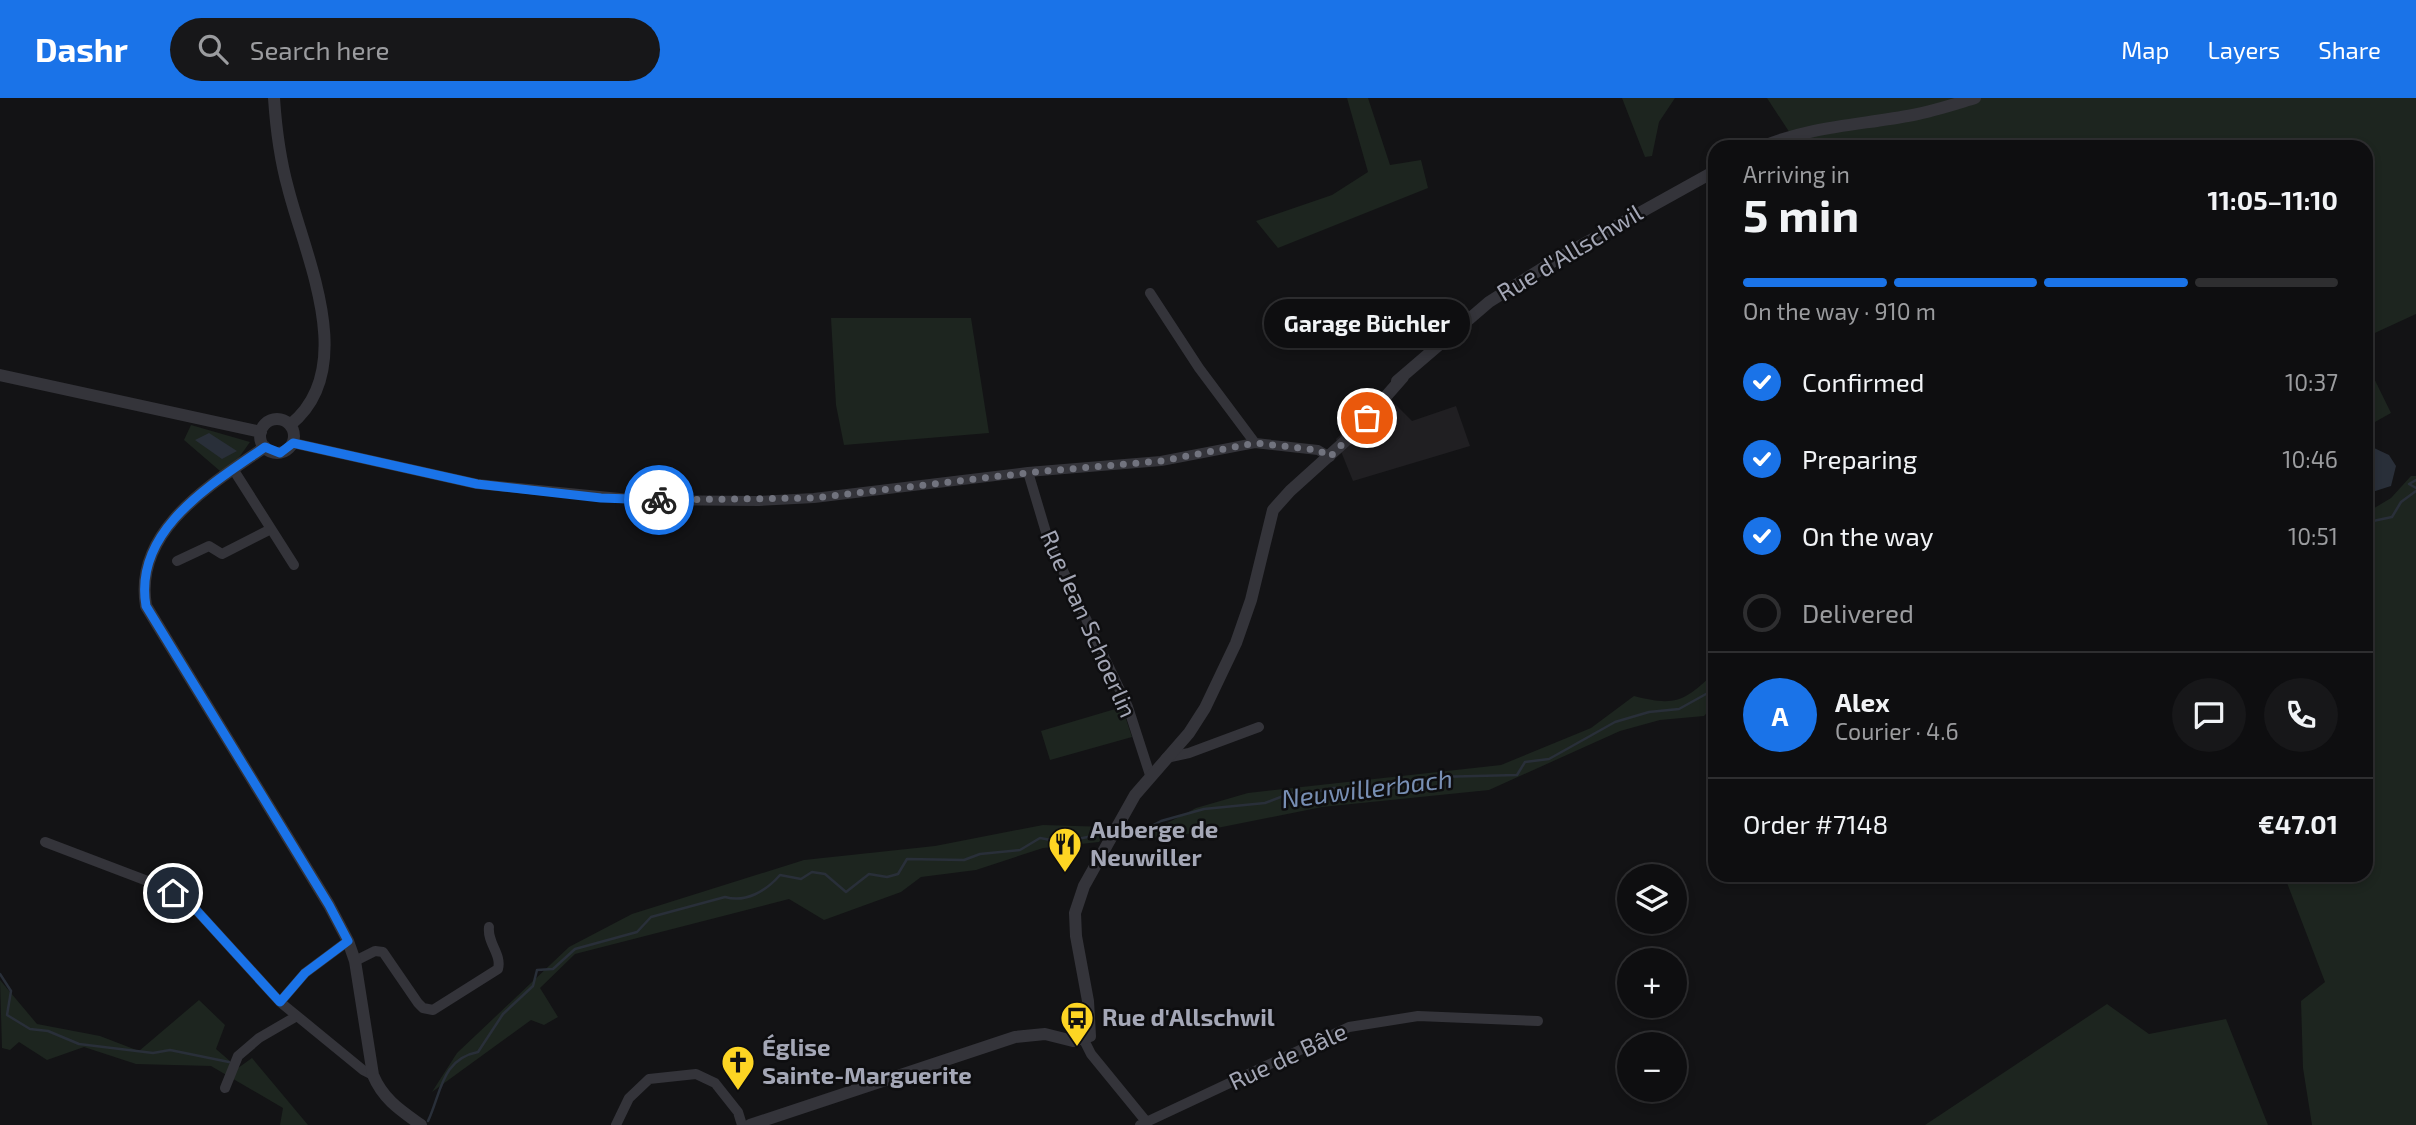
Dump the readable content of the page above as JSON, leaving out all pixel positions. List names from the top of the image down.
{
  "streets": {
    "street": ["Rue d'Allschwil", "Rue Jean Schoerlin", "Rue de Bâle"]
  },
  "crossings": [
    ["Rue d'Allschwil", "Rue Jean Schoerlin"],
    ["Rue d'Allschwil", "Rue de Bâle"]
  ],
  "water": ["Neuwillerbach"],
  "places": {
    "other": ["Garage Büchler"],
    "restaurant": ["Auberge de Neuwiller"],
    "bus stop": ["Rue d'Allschwil"],
    "church": ["Église Sainte-Marguerite"]
  },
  "page": {
    "header": "Dashr",
    "search": "Search here",
    "nav": ["Map", "Layers", "Share"],
    "heading": ["5 min", "Arriving in", "11:05–11:10"],
    "panel": [
      "Alex",
      "Courier · 4.6",
      "Order #7148",
      "€47.01"
    ],
    "bar": "On the way · 910 m",
    "bubble": "Garage Büchler",
    "list": [
      ["Confirmed", "10:37"],
      ["Preparing", "10:46"],
      ["On the way", "10:51"],
      "Delivered"
    ],
    "round": "A",
    "map_buttons": ["+", "−"]
  }
}
